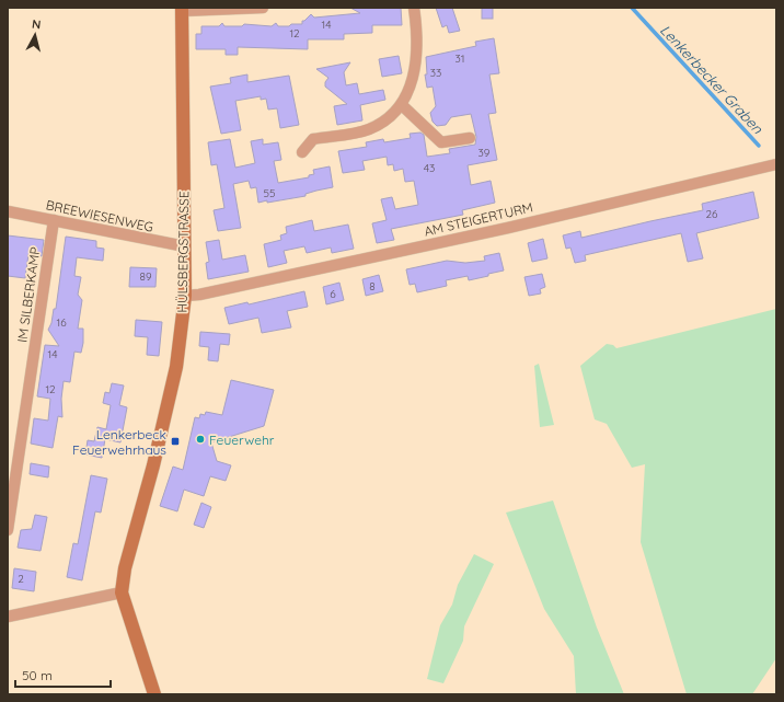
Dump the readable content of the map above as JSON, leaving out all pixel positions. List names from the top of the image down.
{
  "streets": {
    "street": [
      "BREEWIESENWEG",
      "AM STEIGERTURM",
      "HÜLSBERGSTRASSE",
      "IM SILBERKAMP"
    ]
  },
  "crossings": [
    ["BREEWIESENWEG", "HÜLSBERGSTRASSE"],
    ["BREEWIESENWEG", "IM SILBERKAMP"],
    ["AM STEIGERTURM", "HÜLSBERGSTRASSE"]
  ],
  "water": ["Lenkerbecker Graben"],
  "places": {
    "other": ["Feuerwehr"],
    "transit": ["Lenkerbeck Feuerwehrhaus"]
  },
  "house_numbers": [
    "14",
    "12",
    "31",
    "33",
    "39",
    "43",
    "55",
    "26",
    "89",
    "8",
    "6",
    "16",
    "14",
    "12",
    "2"
  ],
  "scale_bar": "50 m",
  "north": "top"
}
